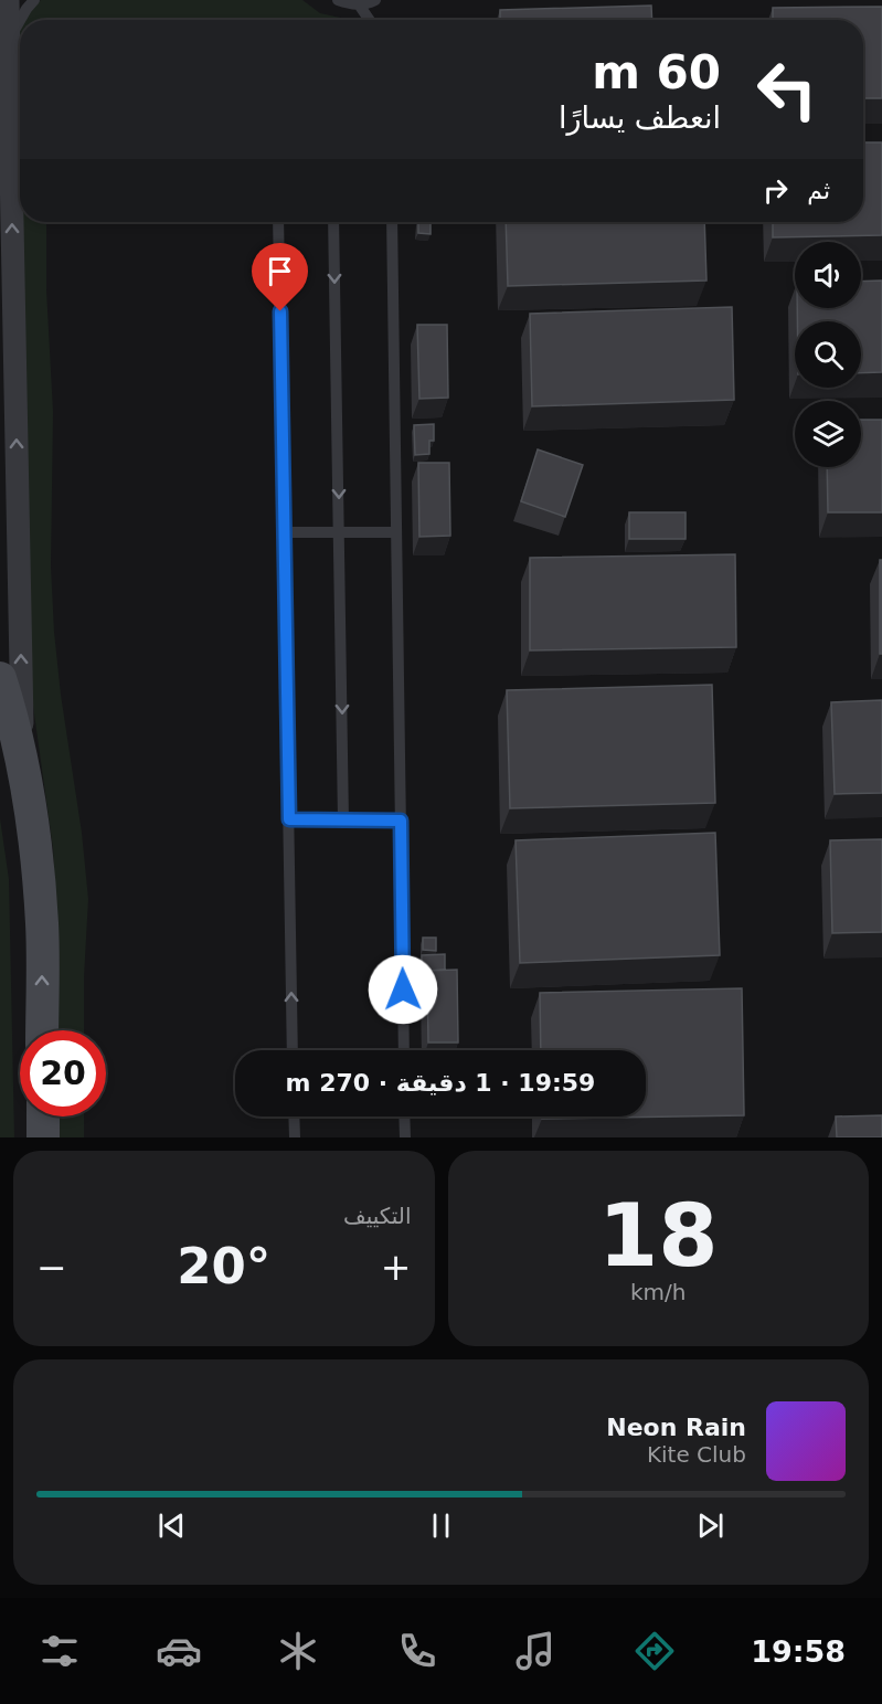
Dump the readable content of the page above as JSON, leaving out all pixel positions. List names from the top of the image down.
{
  "page": {
    "turn": ["60 m", "انعطف يسارًا"],
    "then": "ثم",
    "limit": "20",
    "trip": "19:59 · 1 دقيقة · 270 m",
    "tile": [
      ["18", "km/h"],
      "التكييف"
    ],
    "heat": ["−", "20°", "+"],
    "song": ["Neon Rain", "Kite Club"],
    "tabs": "19:58"
  }
}
